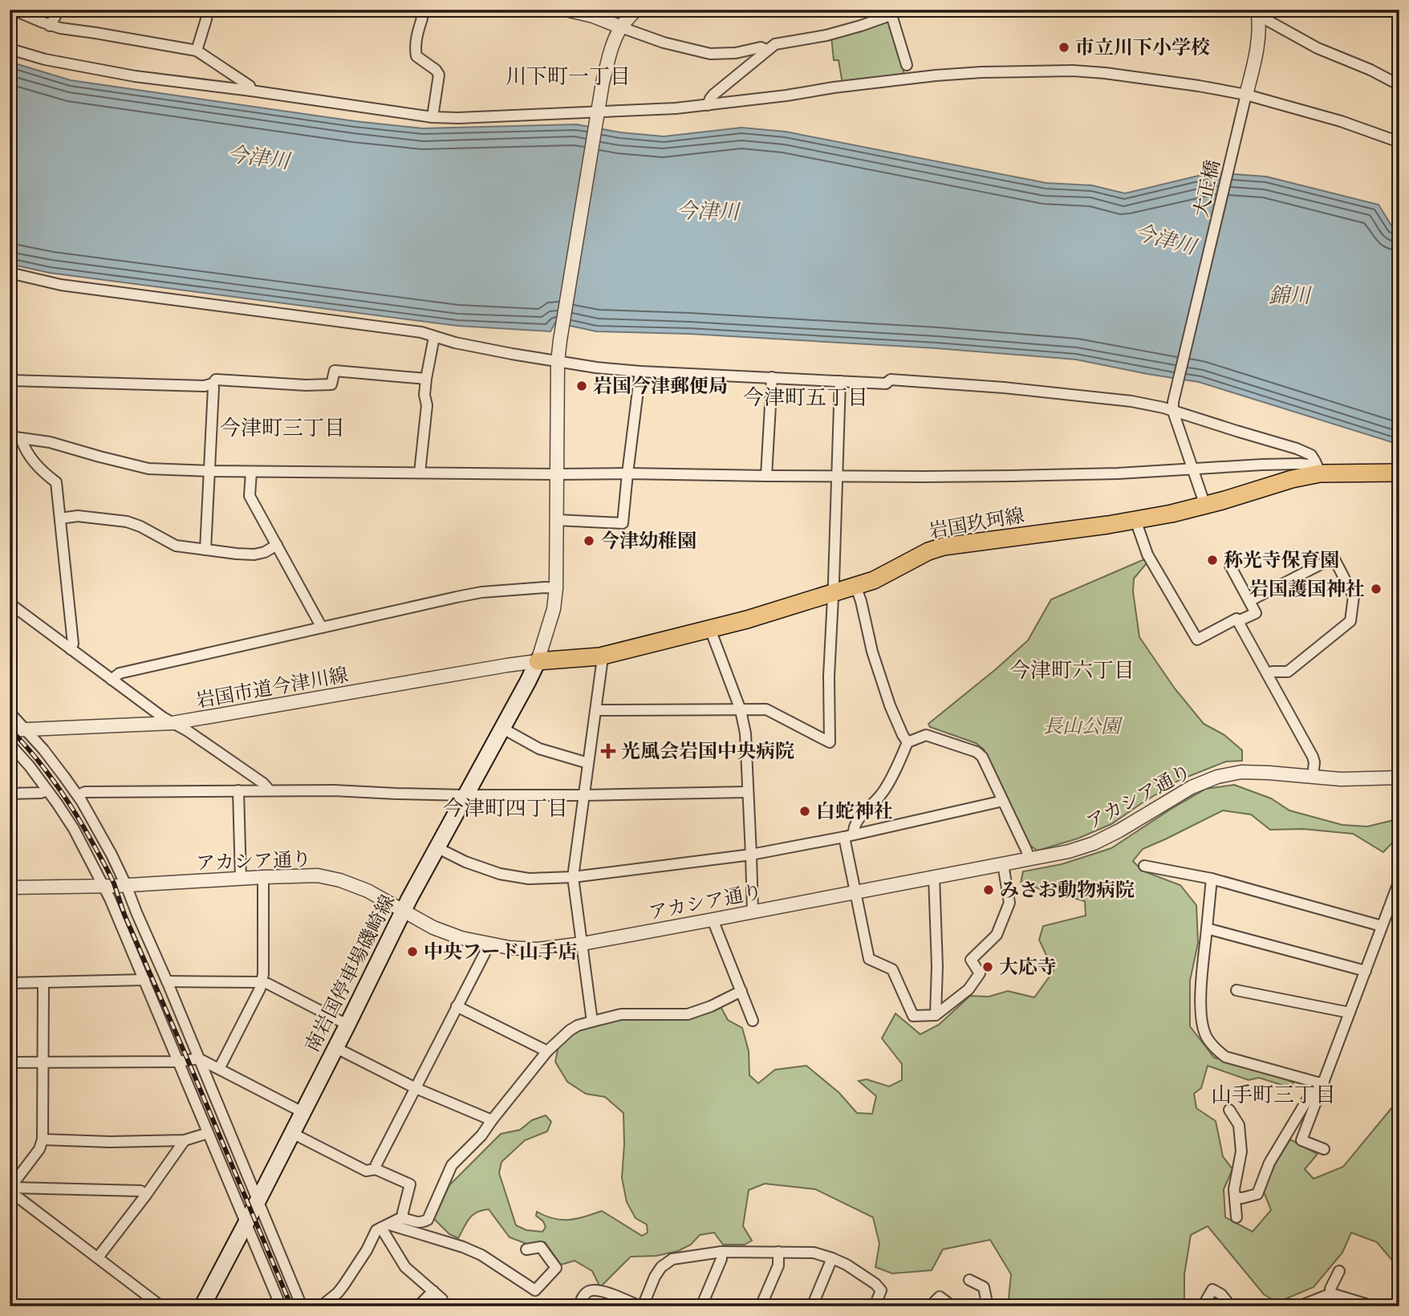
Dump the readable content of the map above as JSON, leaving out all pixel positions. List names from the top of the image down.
{
  "streets": {
    "main road": ["岩国玖珂線", "南岩国停車場磯崎線"],
    "street": ["大正橋", "岩国市道今津川線", "アカシア通り"]
  },
  "crossings": [
    ["岩国玖珂線", "岩国市道今津川線"],
    ["岩国玖珂線", "南岩国停車場磯崎線"],
    ["岩国市道今津川線", "南岩国停車場磯崎線"],
    ["アカシア通り", "南岩国停車場磯崎線"]
  ],
  "districts": [
    "川下町一丁目",
    "今津町五丁目",
    "今津町三丁目",
    "今津町六丁目",
    "今津町四丁目",
    "山手町三丁目"
  ],
  "water": ["今津川", "錦川"],
  "parks": ["長山公園"],
  "places": {
    "other": [
      "市立川下小学校",
      "岩国今津郵便局",
      "今津幼稚園",
      "称光寺保育園",
      "岩国護国神社",
      "白蛇神社",
      "みさお動物病院",
      "中央フード山手店",
      "大応寺"
    ],
    "health": ["光風会岩国中央病院"]
  }
}
